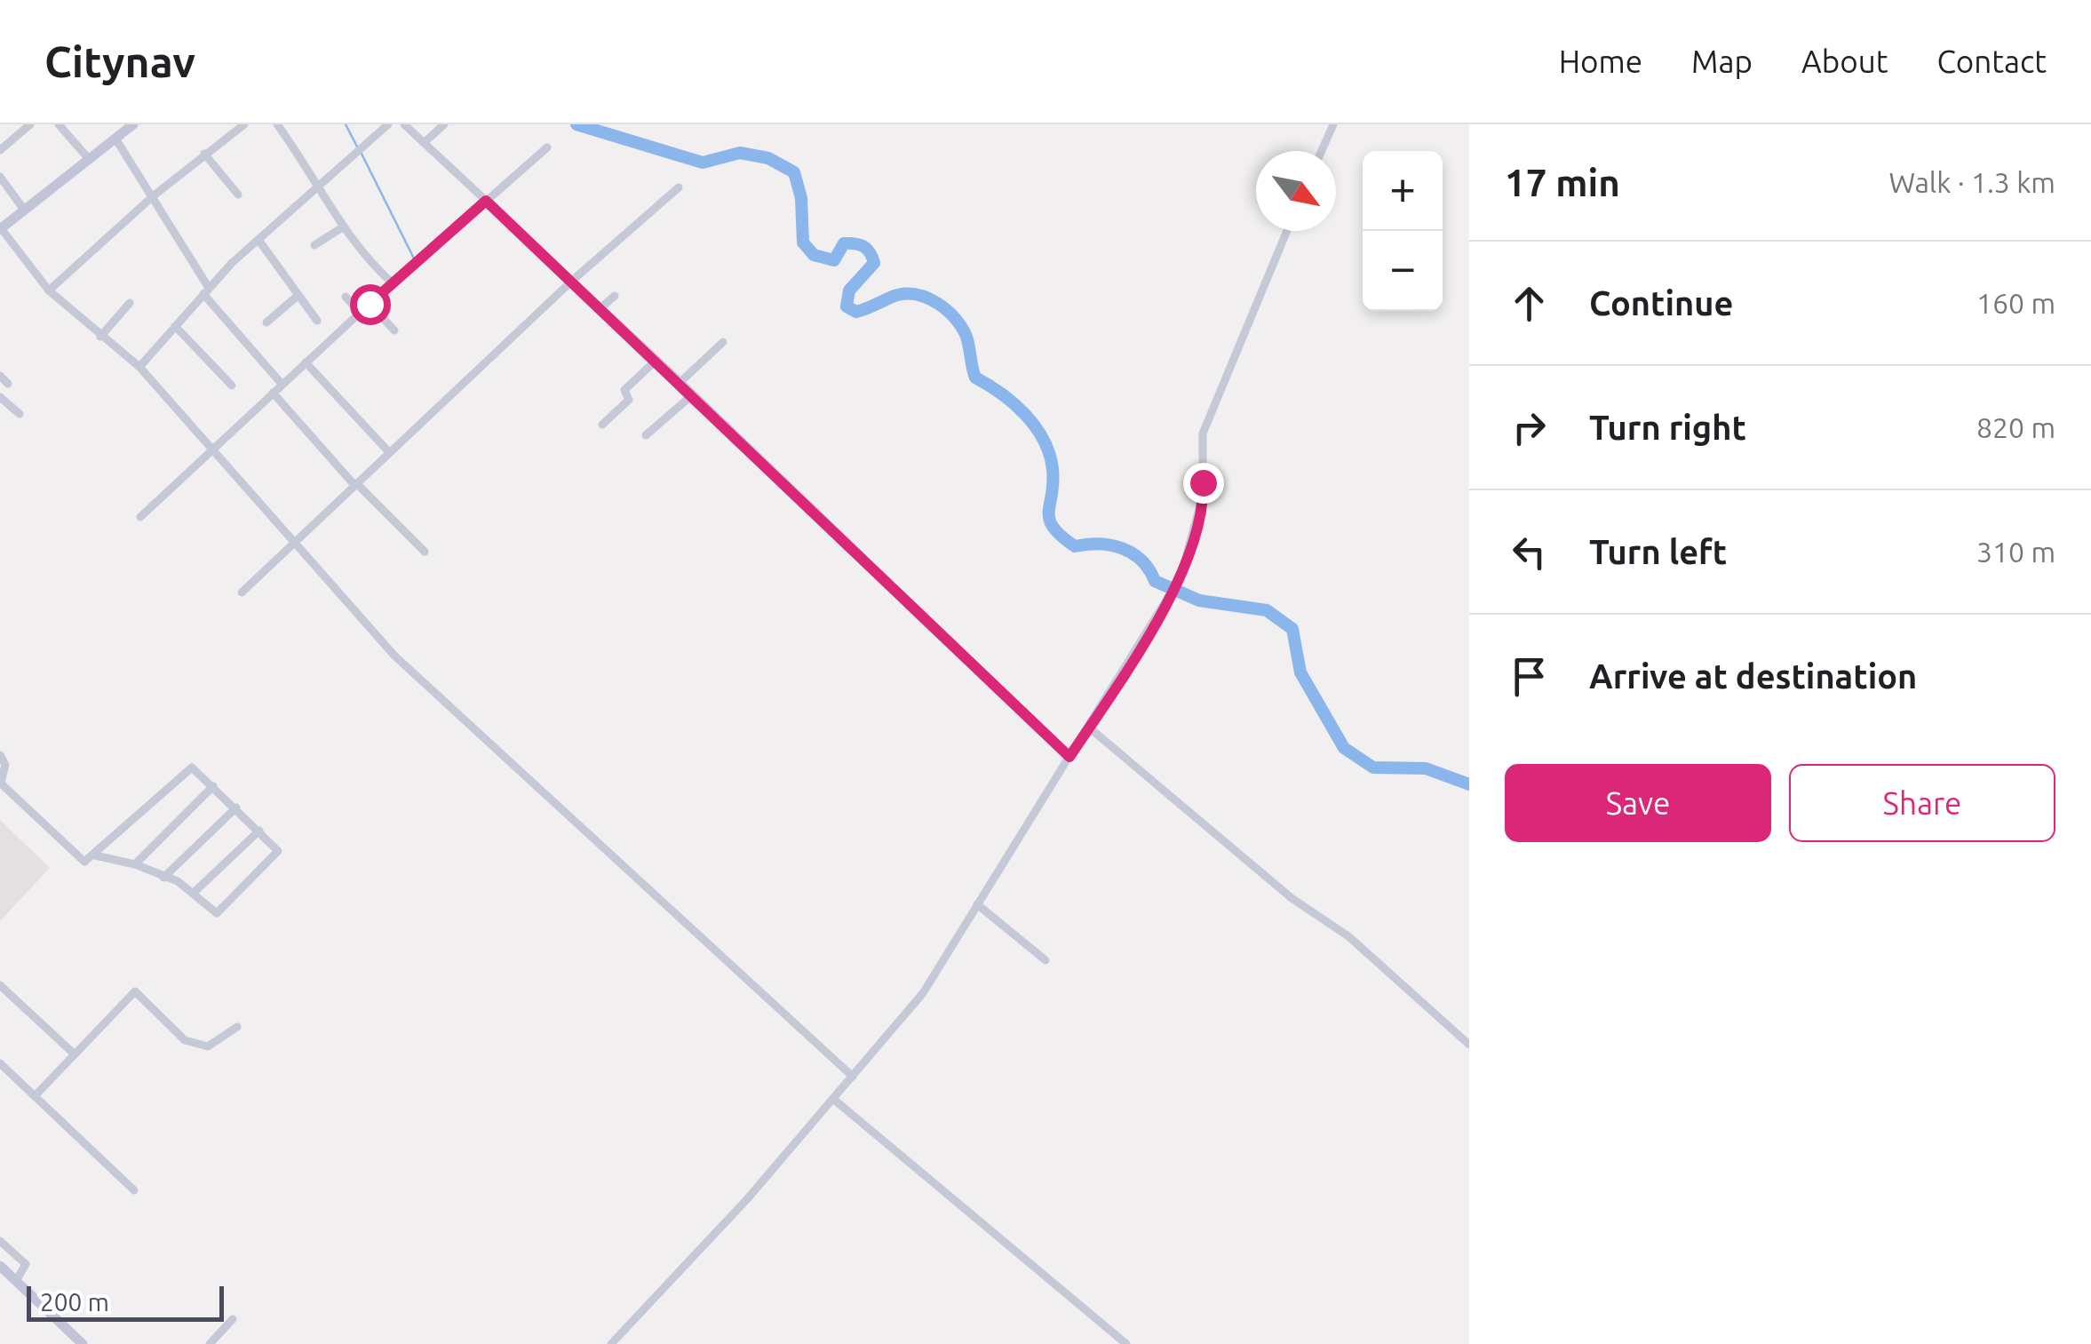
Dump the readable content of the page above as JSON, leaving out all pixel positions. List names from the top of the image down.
{
  "scale_bar": "200 m",
  "north": "bottom right",
  "page": {
    "header": "Citynav",
    "nav": [
      "Home",
      "Map",
      "About",
      "Contact"
    ],
    "heading": ["17 min", "Walk · 1.3 km"],
    "map_buttons": ["+", "−"],
    "list": [
      ["Continue", "160 m"],
      ["Turn right", "820 m"],
      ["Turn left", "310 m"],
      "Arrive at destination"
    ],
    "buttons": ["Save", "Share"],
    "scale": "200 m"
  }
}
